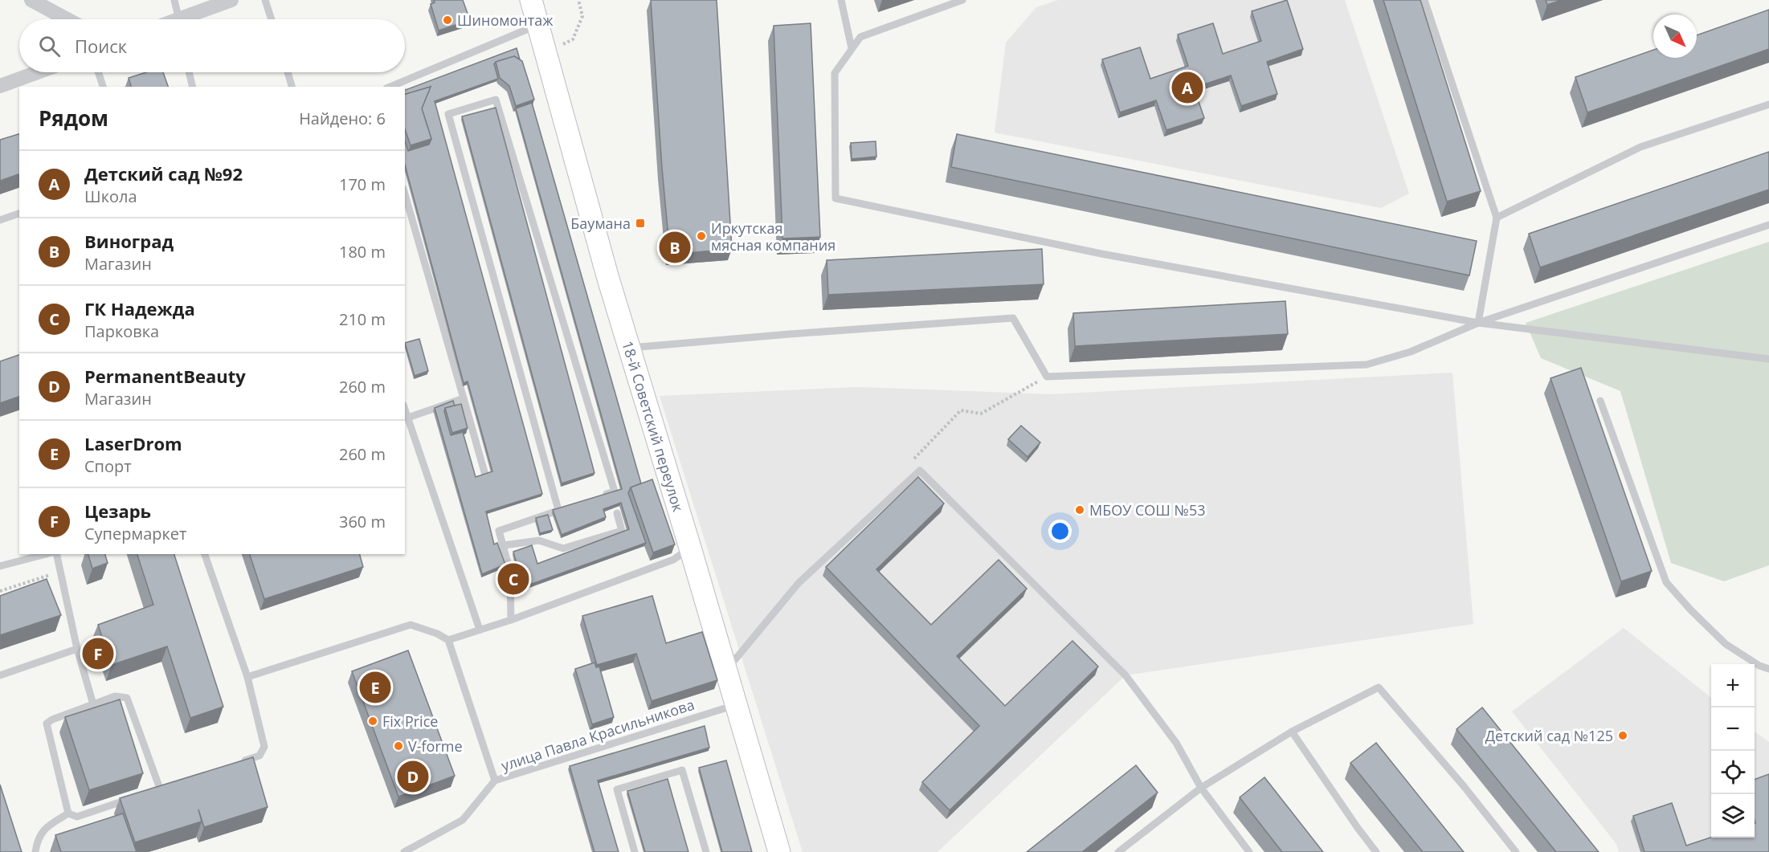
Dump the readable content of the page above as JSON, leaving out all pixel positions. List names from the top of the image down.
{
  "streets": {
    "street": ["18-й Советский переулок"],
    "lane": ["улица Павла Красильникова"]
  },
  "crossings": [
    ["18-й Советский переулок", "улица Павла Красильникова"]
  ],
  "places": {
    "other": [
      "Шиномонтаж",
      "Иркутская мясная компания",
      "МБОУ СОШ №53",
      "Fix Price",
      "Детский сад №125",
      "V-forme"
    ],
    "transit": ["Баумана"]
  },
  "north": "bottom right",
  "page": {
    "search": "Поиск",
    "pins": [
      "A",
      "B",
      "C",
      "F",
      "E",
      "D"
    ],
    "heading": ["Рядом", "Найдено: 6"],
    "list": [
      {
        "mark": "A",
        "name": "Детский сад №92",
        "note": "Школа",
        "value": "170 m"
      },
      {
        "mark": "B",
        "name": "Виноград",
        "note": "Магазин",
        "value": "180 m"
      },
      {
        "mark": "C",
        "name": "ГК Надежда",
        "note": "Парковка",
        "value": "210 m"
      },
      {
        "mark": "D",
        "name": "PermanentBeauty",
        "note": "Магазин",
        "value": "260 m"
      },
      {
        "mark": "E",
        "name": "LaseгDrom",
        "note": "Спорт",
        "value": "260 m"
      },
      {
        "mark": "F",
        "name": "Цезарь",
        "note": "Супермаркет",
        "value": "360 m"
      }
    ],
    "map_buttons": ["+", "−"]
  }
}
